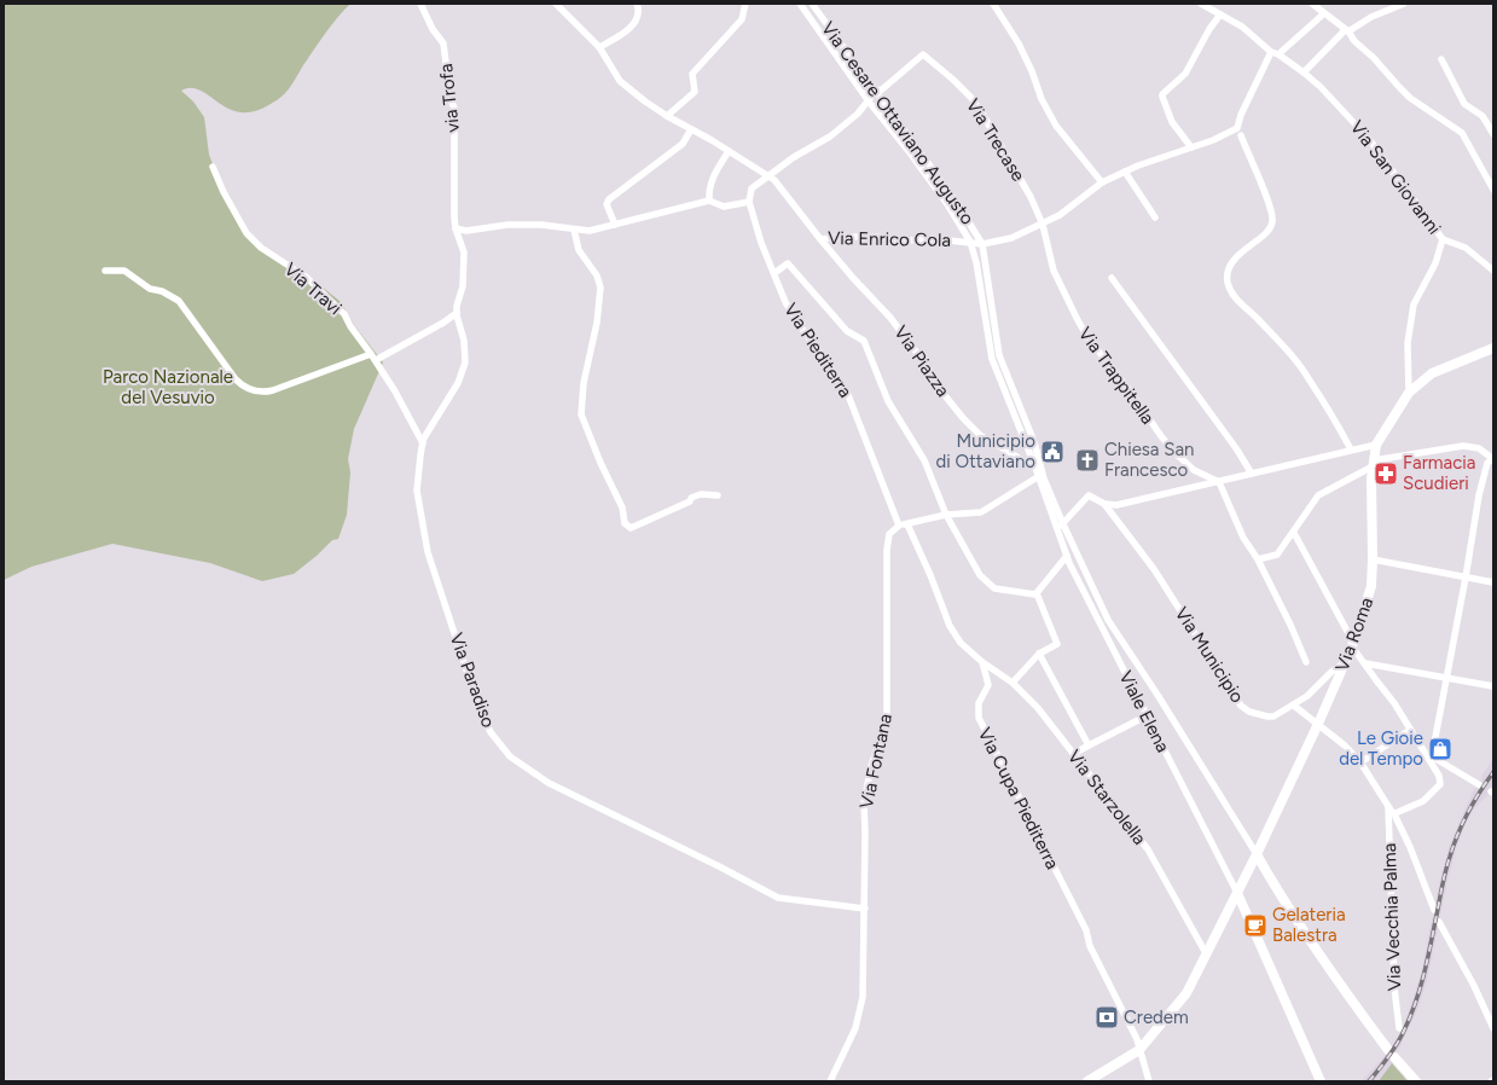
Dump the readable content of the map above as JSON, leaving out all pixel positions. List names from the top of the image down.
{
  "streets": {
    "main road": ["Via Roma"],
    "street": [
      "via Trofa",
      "Via Cesare Ottaviano Augusto",
      "Via Trecase",
      "Via San Giovanni",
      "Via Enrico Cola",
      "Via Travi",
      "Via Piediterra",
      "Via Piazza",
      "Via Trappitella",
      "Via Municipio",
      "Via Paradiso",
      "Viale Elena",
      "Via Fontana",
      "Via Starzolella",
      "Via Cupa Piediterra",
      "Via Vecchia Palma"
    ]
  },
  "crossings": [
    ["via Trofa", "Via Paradiso"],
    ["Via Cesare Ottaviano Augusto", "Via Trecase"],
    ["Via Cesare Ottaviano Augusto", "Via Enrico Cola"],
    ["Via Cesare Ottaviano Augusto", "Via Piazza"],
    ["Via Cesare Ottaviano Augusto", "Viale Elena"],
    ["Via Trecase", "Via Trappitella"],
    ["Via San Giovanni", "Via Roma"],
    ["Via Enrico Cola", "Via Piazza"],
    ["Via Travi", "Via Paradiso"],
    ["Via Piediterra", "Via Fontana"],
    ["Via Roma", "Via Municipio"],
    ["Via Roma", "Viale Elena"],
    ["Via Roma", "Via Starzolella"],
    ["Via Roma", "Via Cupa Piediterra"],
    ["Via Paradiso", "Via Fontana"],
    ["Via Starzolella", "Via Cupa Piediterra"]
  ],
  "parks": ["Parco Nazionale del Vesuvio"],
  "places": {
    "public building": ["Municipio di Ottaviano"],
    "church": ["Chiesa San Francesco"],
    "pharmacy": ["Farmacia Scudieri"],
    "shop": ["Le Gioie del Tempo"],
    "cafe": ["Gelateria Balestra"],
    "bank": ["Credem"]
  }
}
